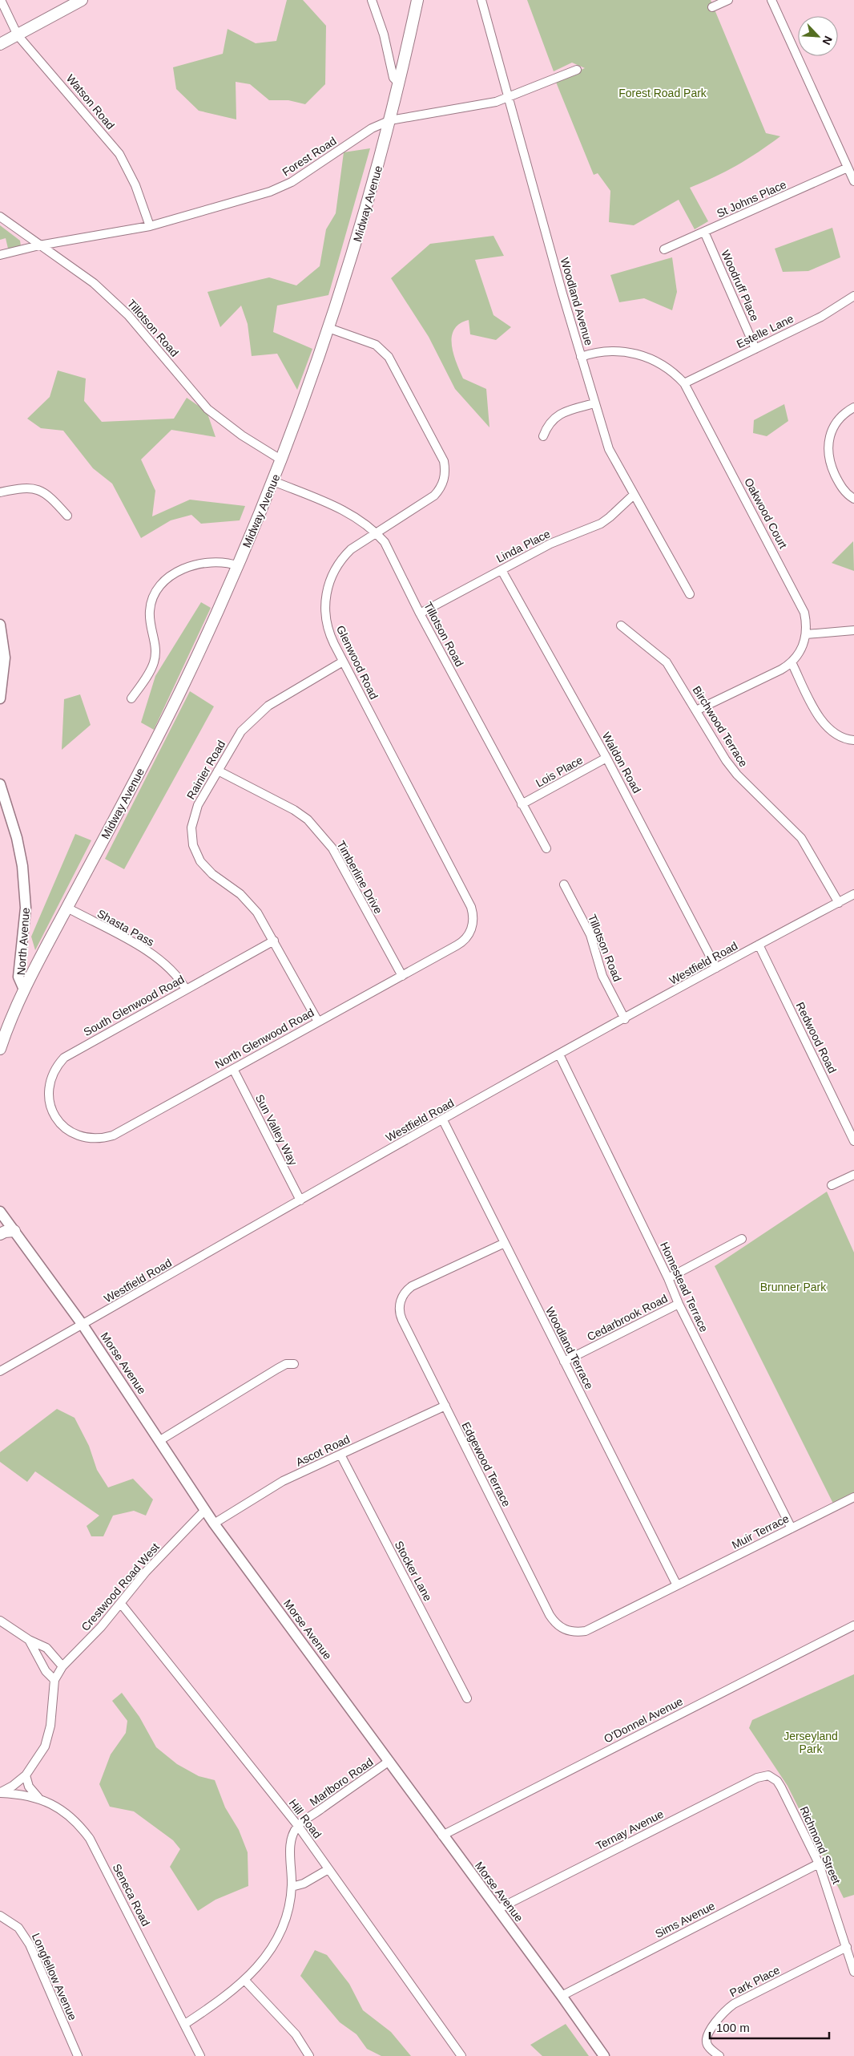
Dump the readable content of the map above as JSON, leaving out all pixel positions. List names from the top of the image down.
{
  "streets": {
    "main road": ["Midway Avenue", "North Avenue"],
    "street": [
      "Watson Road",
      "Forest Road",
      "St Johns Place",
      "Woodruff Place",
      "Woodland Avenue",
      "Tillotson Road",
      "Estelle Lane",
      "Oakwood Court",
      "Linda Place",
      "Glenwood Road",
      "Birchwood Terrace",
      "Waldon Road",
      "Rainier Road",
      "Lois Place",
      "Timberline Drive",
      "Shasta Pass",
      "Westfield Road",
      "South Glenwood Road",
      "Redwood Road",
      "North Glenwood Road",
      "Sun Valley Way",
      "Homestead Terrace",
      "Cedarbrook Road",
      "Woodland Terrace",
      "Morse Avenue",
      "Ascot Road",
      "Edgewood Terrace",
      "Muir Terrace",
      "Stocker Lane",
      "Crestwood Road West",
      "O'Donnel Avenue",
      "Marlboro Road",
      "Hill Road",
      "Ternay Avenue",
      "Richmond Street",
      "Seneca Road",
      "Sims Avenue",
      "Longfellow Avenue",
      "Park Place"
    ]
  },
  "crossings": [
    ["Watson Road", "Forest Road"],
    ["Forest Road", "Midway Avenue"],
    ["Forest Road", "Woodland Avenue"],
    ["Forest Road", "Tillotson Road"],
    ["St Johns Place", "Woodruff Place"],
    ["Midway Avenue", "Tillotson Road"],
    ["Midway Avenue", "Glenwood Road"],
    ["Midway Avenue", "Shasta Pass"],
    ["Midway Avenue", "North Avenue"],
    ["Woodruff Place", "Estelle Lane"],
    ["Woodland Avenue", "Oakwood Court"],
    ["Woodland Avenue", "Linda Place"],
    ["Tillotson Road", "Linda Place"],
    ["Tillotson Road", "Glenwood Road"],
    ["Tillotson Road", "Lois Place"],
    ["Tillotson Road", "Westfield Road"],
    ["Estelle Lane", "Oakwood Court"],
    ["Oakwood Court", "Birchwood Terrace"],
    ["Linda Place", "Waldon Road"],
    ["Glenwood Road", "Rainier Road"],
    ["Glenwood Road", "North Glenwood Road"],
    ["Birchwood Terrace", "Westfield Road"],
    ["Waldon Road", "Lois Place"],
    ["Waldon Road", "Westfield Road"],
    ["Rainier Road", "Timberline Drive"],
    ["Rainier Road", "South Glenwood Road"],
    ["Rainier Road", "North Glenwood Road"],
    ["Timberline Drive", "North Glenwood Road"],
    ["Shasta Pass", "South Glenwood Road"],
    ["Westfield Road", "Redwood Road"],
    ["Westfield Road", "Sun Valley Way"],
    ["Westfield Road", "Homestead Terrace"],
    ["Westfield Road", "Woodland Terrace"],
    ["Westfield Road", "Morse Avenue"],
    ["South Glenwood Road", "North Glenwood Road"],
    ["North Glenwood Road", "Sun Valley Way"],
    ["Homestead Terrace", "Cedarbrook Road"],
    ["Homestead Terrace", "Muir Terrace"],
    ["Cedarbrook Road", "Woodland Terrace"],
    ["Woodland Terrace", "Edgewood Terrace"],
    ["Woodland Terrace", "Muir Terrace"],
    ["Morse Avenue", "Ascot Road"],
    ["Morse Avenue", "Crestwood Road West"],
    ["Morse Avenue", "O'Donnel Avenue"],
    ["Morse Avenue", "Marlboro Road"],
    ["Morse Avenue", "Ternay Avenue"],
    ["Morse Avenue", "Sims Avenue"],
    ["Ascot Road", "Edgewood Terrace"],
    ["Ascot Road", "Stocker Lane"],
    ["Edgewood Terrace", "Muir Terrace"],
    ["Crestwood Road West", "Hill Road"],
    ["Marlboro Road", "Hill Road"],
    ["Ternay Avenue", "Richmond Street"],
    ["Richmond Street", "Sims Avenue"],
    ["Richmond Street", "Park Place"]
  ],
  "parks": ["Forest Road Park", "Brunner Park", "Jerseyland Park"],
  "scale_bar": "100 m",
  "north": "bottom right"
}
